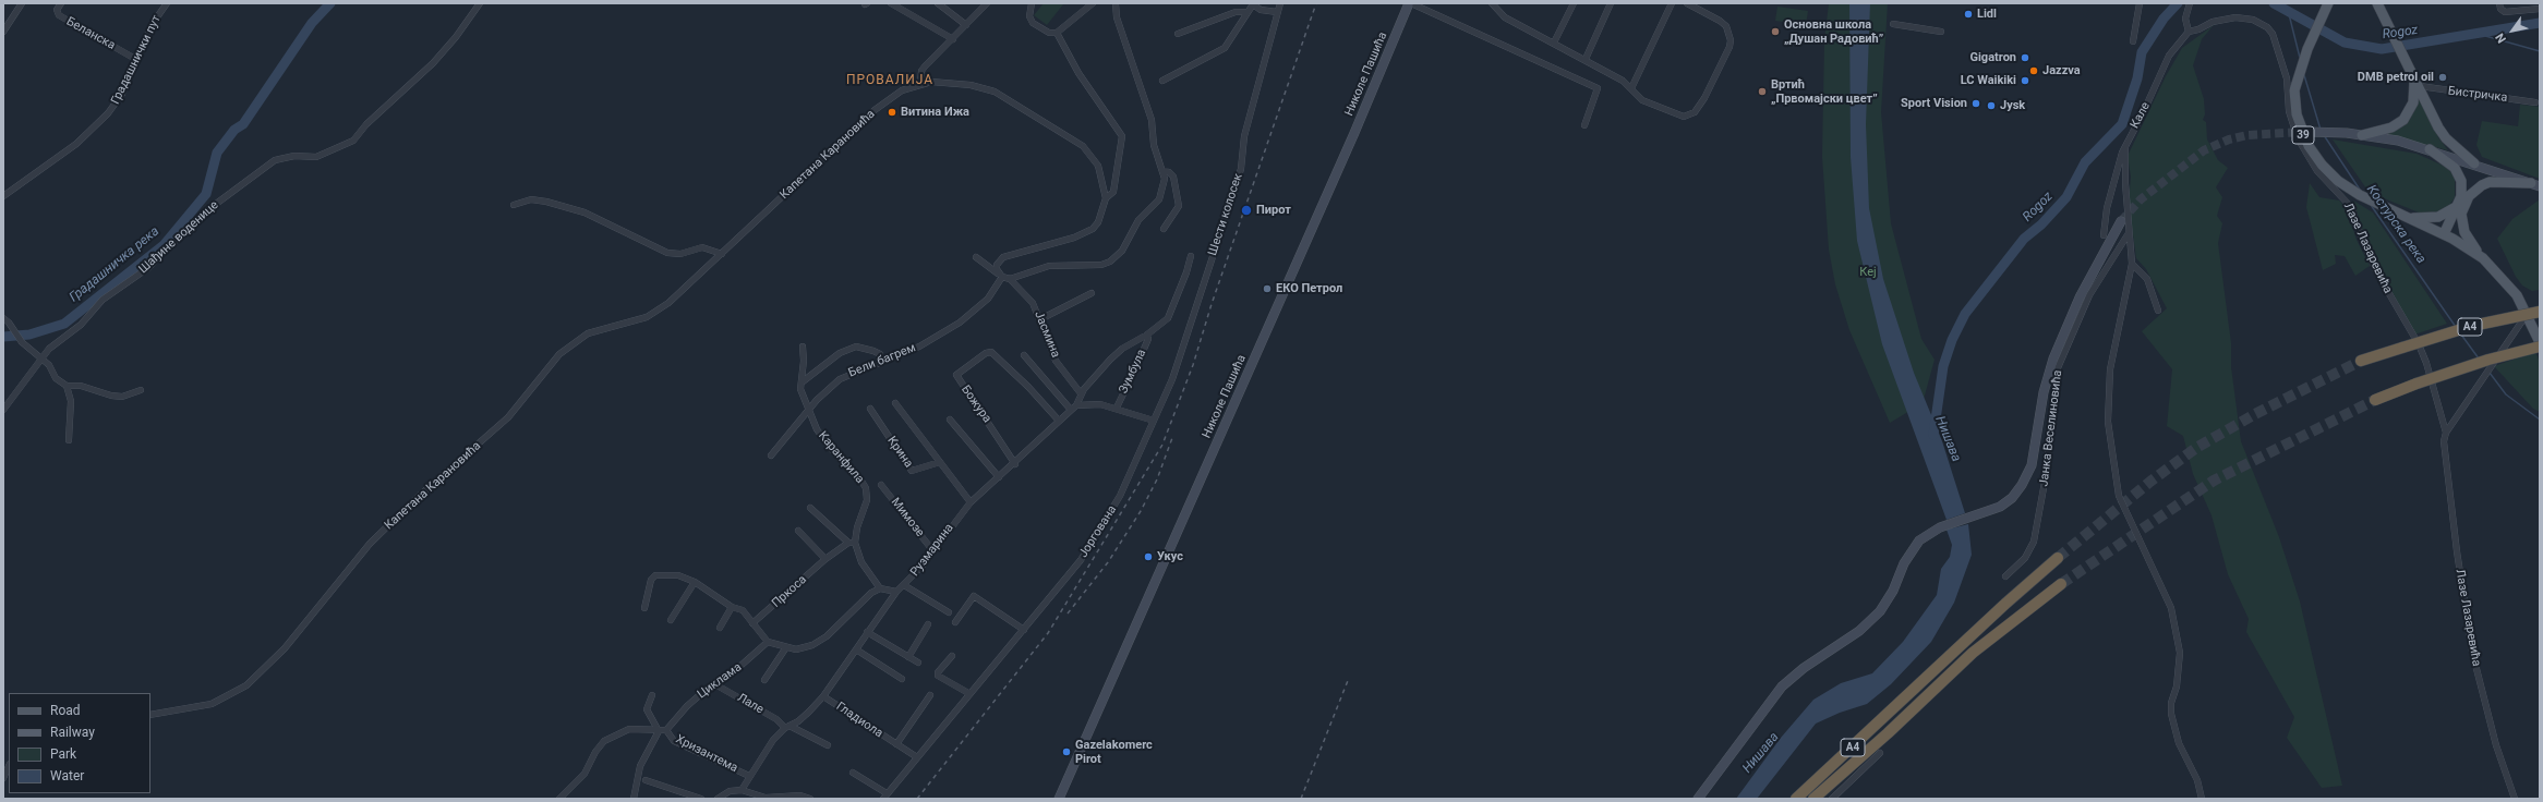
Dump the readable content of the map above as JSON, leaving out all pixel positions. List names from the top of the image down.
{
  "streets": {
    "highway": ["A4"],
    "main road": ["Николе Пашића", "39"],
    "street": [
      "Беланска",
      "Градашнички пут",
      "Бистричка",
      "Кале",
      "Капетана Карановића",
      "Шести колосек",
      "Шађине воденице",
      "Лазе Лазаревића",
      "Јасмина",
      "Бели багрем",
      "Зумбула",
      "Божура",
      "Јанка Веселиновића",
      "Крина",
      "Каранфила",
      "Мимозе",
      "Јоргована",
      "Рузмарина",
      "Пркоса",
      "Циклама",
      "Лале",
      "Гладиола",
      "Хризантема"
    ]
  },
  "crossings": [
    ["Беланска", "Градашнички пут"],
    ["Кале", "Лазе Лазаревића"],
    ["Капетана Карановића", "Бели багрем"],
    ["Шести колосек", "Јоргована"],
    ["Јасмина", "Рузмарина"],
    ["Бели багрем", "Каранфила"],
    ["Зумбула", "Рузмарина"],
    ["Божура", "Рузмарина"],
    ["Каранфила", "Пркоса"],
    ["Мимозе", "Рузмарина"],
    ["Јоргована", "Гладиола"],
    ["Циклама", "Лале"],
    ["Циклама", "Хризантема"]
  ],
  "districts": ["ПРОВАЛИЈА"],
  "water": [
    "Rogoz",
    "Костурска река",
    "Градашничка река",
    "Нишава"
  ],
  "parks": ["Кеј"],
  "places": [
    "Lidl",
    "Основна школа „Душан Радовић”",
    "Gigatron",
    "Jazzva",
    "DMB petrol oil",
    "LC Waikiki",
    "Вртић „Првомајски цвет”",
    "Sport Vision",
    "Jysk",
    "Витина Ижа",
    "Пирот",
    "ЕКО Петрол",
    "Укус",
    "Gazelakomerc Pirot"
  ],
  "legend": [
    "Road",
    "Railway",
    "Park",
    "Water"
  ],
  "north": "bottom left"
}
